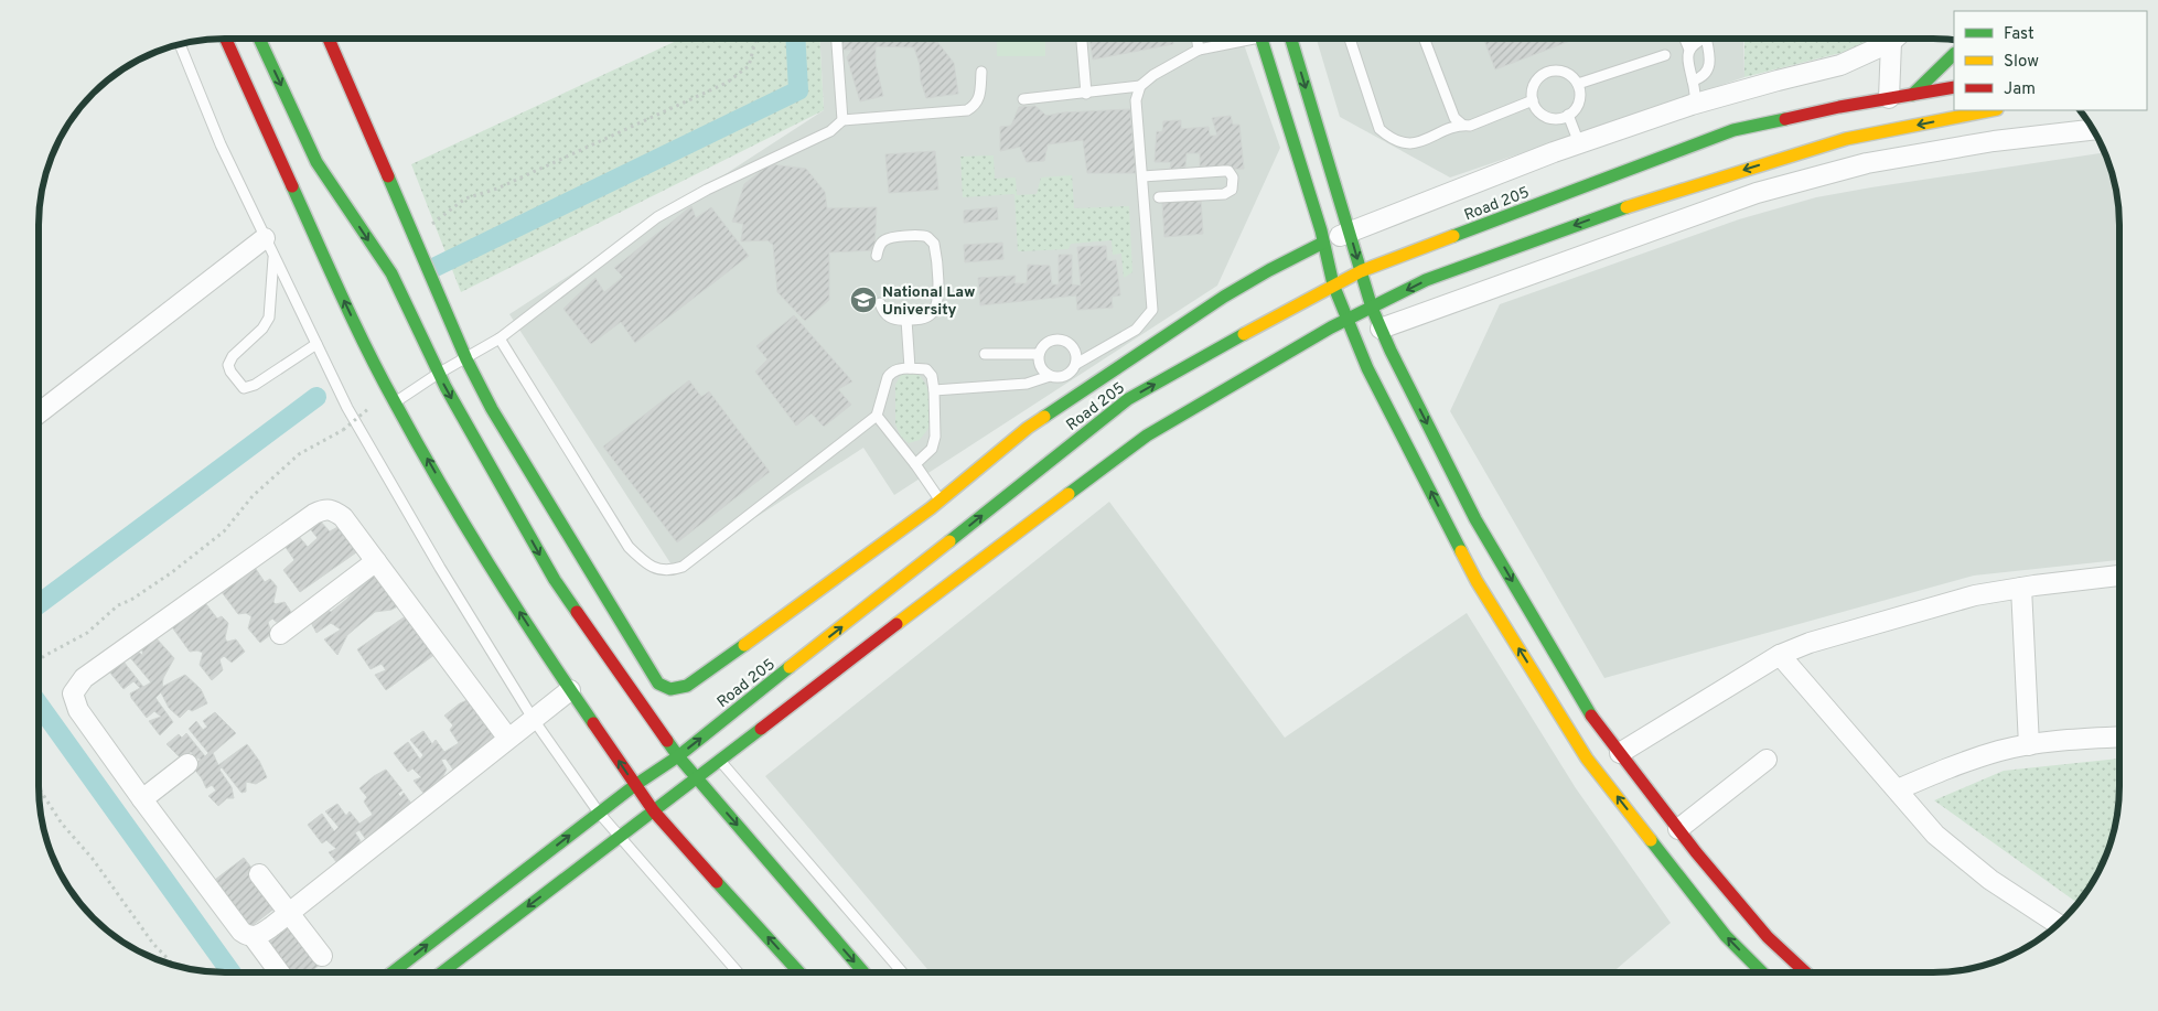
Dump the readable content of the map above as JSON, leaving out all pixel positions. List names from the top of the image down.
{
  "streets": {
    "main road": ["Road 205"]
  },
  "places": {
    "school or university": ["National Law University"]
  },
  "legend": ["Fast", "Slow", "Jam"]
}
